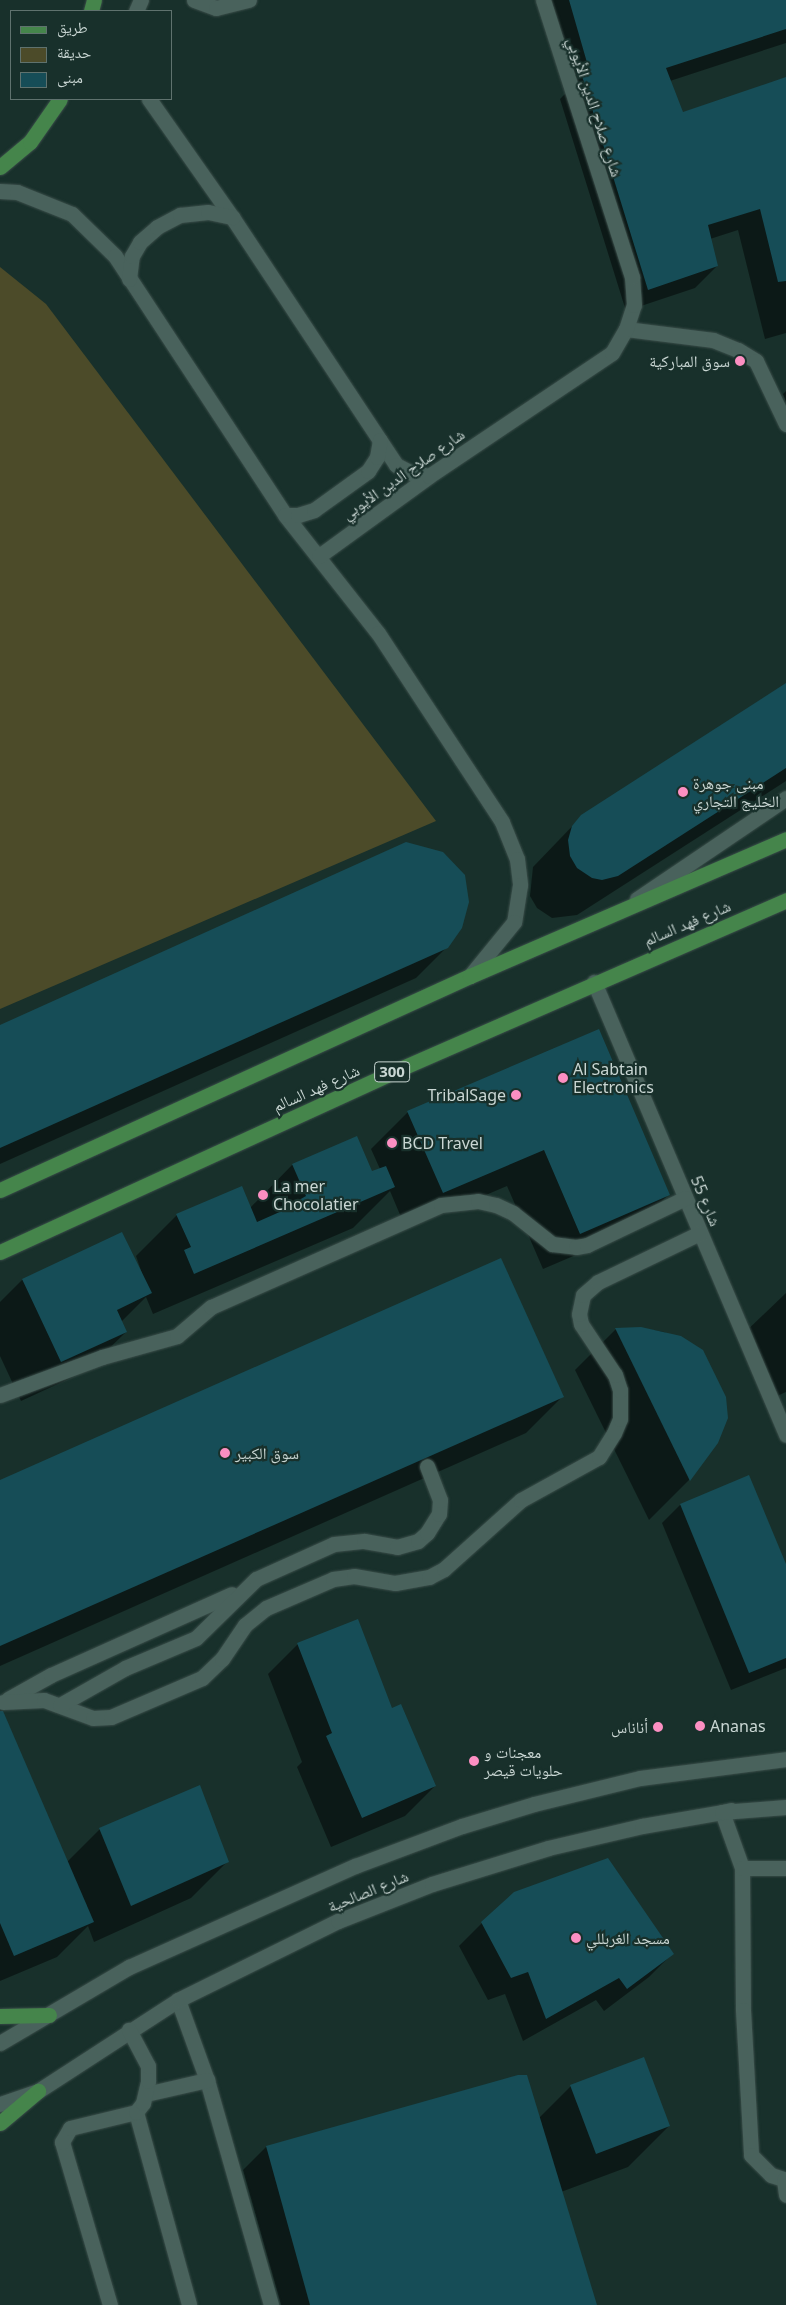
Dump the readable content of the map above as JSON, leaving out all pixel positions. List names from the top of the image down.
{
  "streets": {
    "main road": ["شارع فهد السالم", "300"],
    "street": ["شارع صلاح الدين الأيوبي", "شارع 55", "شارع الصالحية"]
  },
  "crossings": [
    ["شارع فهد السالم", "شارع 55"]
  ],
  "places": [
    "سوق المباركية",
    "مبنى جوهرة الخليج التجاري",
    "Al Sabtain Electronics",
    "TribalSage",
    "BCD Travel",
    "La mer Chocolatier",
    "سوق الكبير",
    "Ananas",
    "أناناس",
    "معجنات و حلويات قيصر",
    "مسجد الغربللي"
  ],
  "legend": ["طريق", "حديقة", "مبنى"]
}
